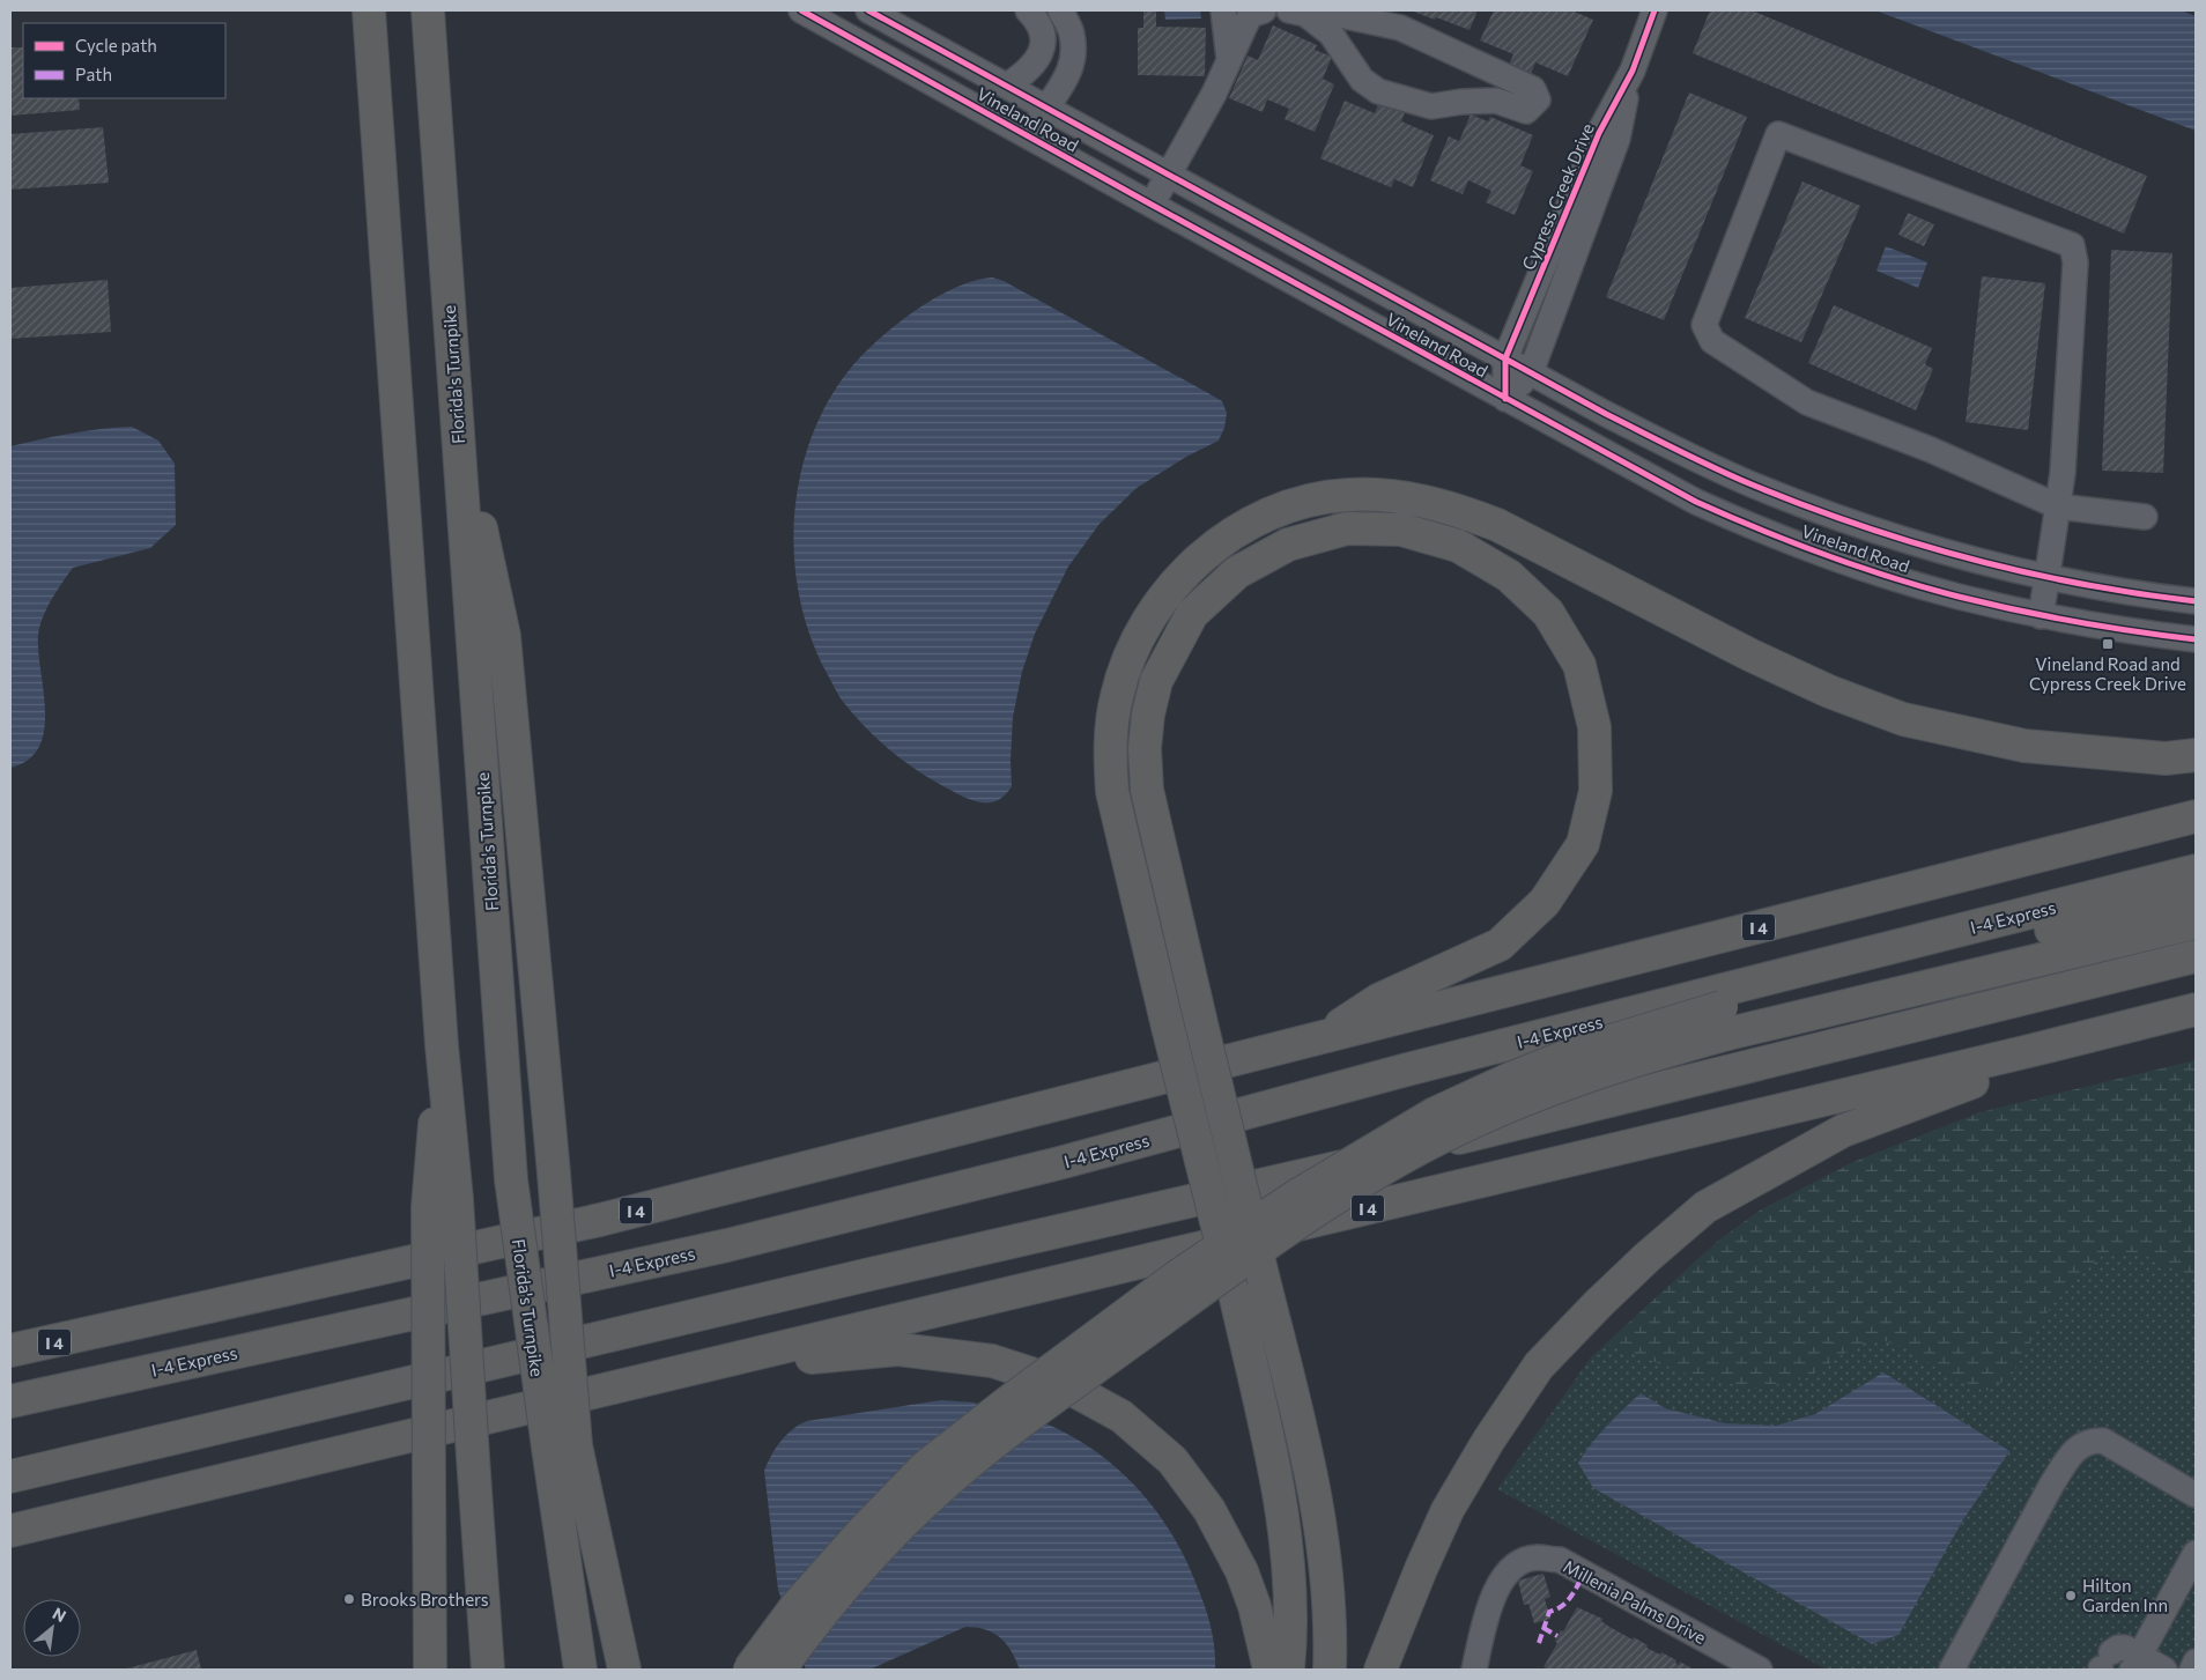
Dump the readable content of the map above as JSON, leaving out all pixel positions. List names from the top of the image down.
{
  "streets": {
    "highway": ["Florida's Turnpike", "I-4 Express", "I 4"],
    "street": ["Vineland Road", "Cypress Creek Drive", "Millenia Palms Drive"]
  },
  "crossings": [
    ["Vineland Road", "Cypress Creek Drive"]
  ],
  "places": {
    "transit": ["Vineland Road and Cypress Creek Drive"],
    "other": ["Hilton Garden Inn", "Brooks Brothers"]
  },
  "legend": ["Cycle path", "Path"],
  "north": "top right"
}
